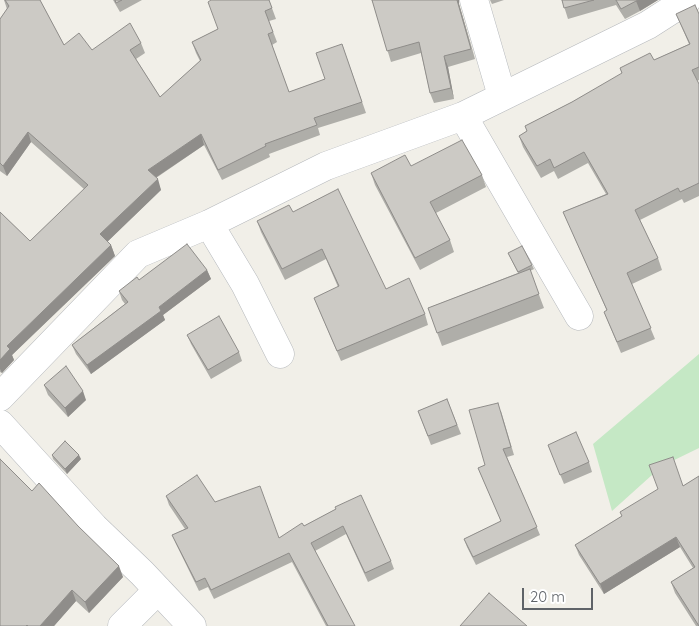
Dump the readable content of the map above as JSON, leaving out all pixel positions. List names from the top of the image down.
{
  "scale_bar": "20 m"
}
